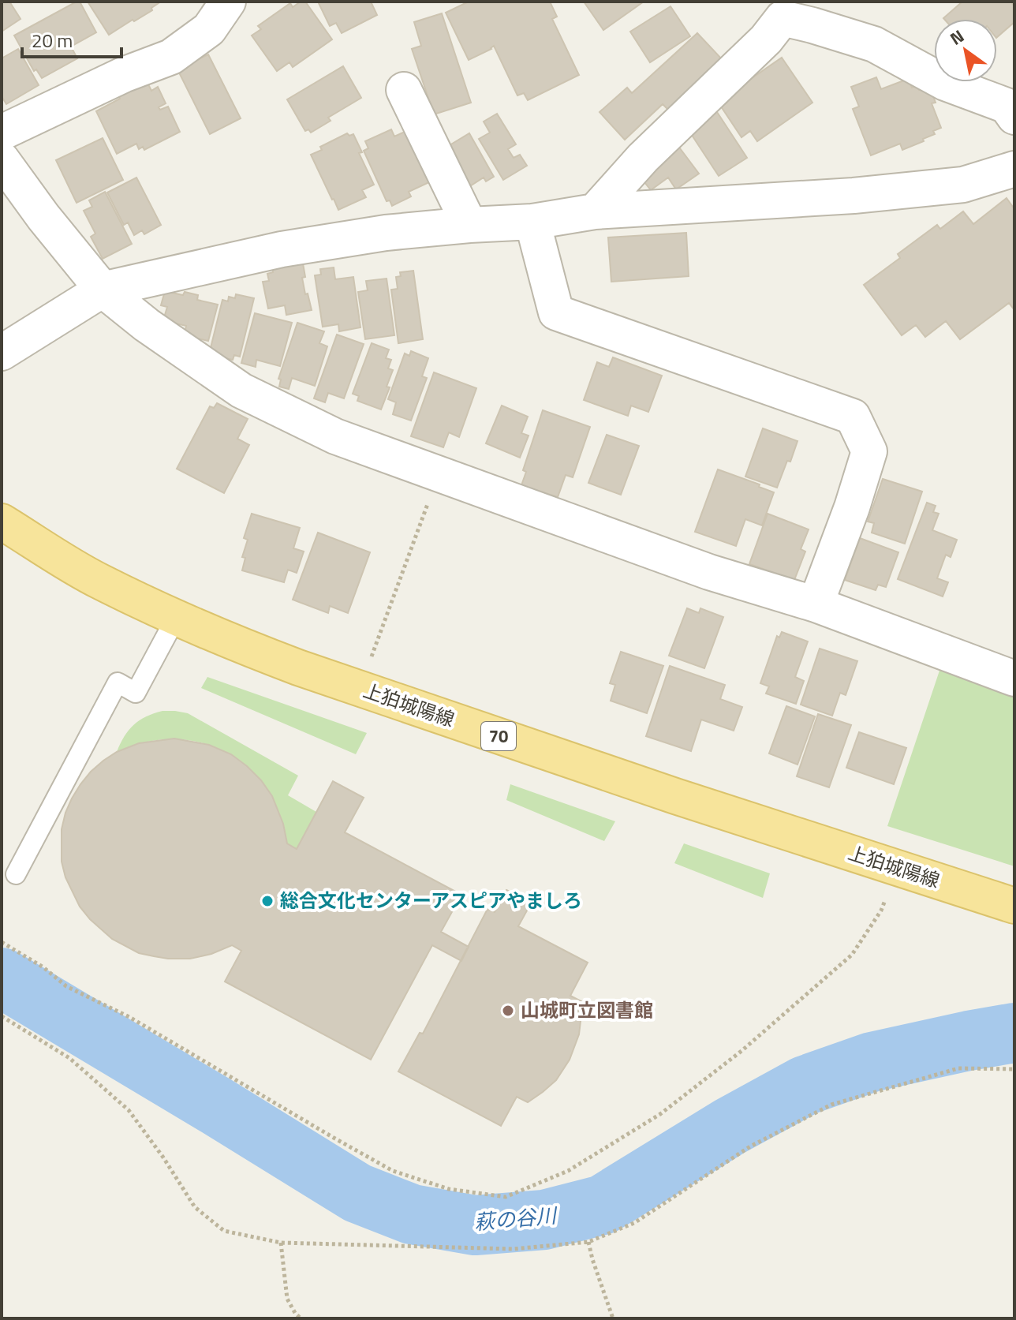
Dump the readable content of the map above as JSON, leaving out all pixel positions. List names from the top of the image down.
{
  "streets": {
    "main road": ["上狛城陽線", "70"]
  },
  "water": ["萩の谷川"],
  "places": ["総合文化センターアスピアやましろ", "山城町立図書館"],
  "scale_bar": "20 m",
  "north": "top left"
}
